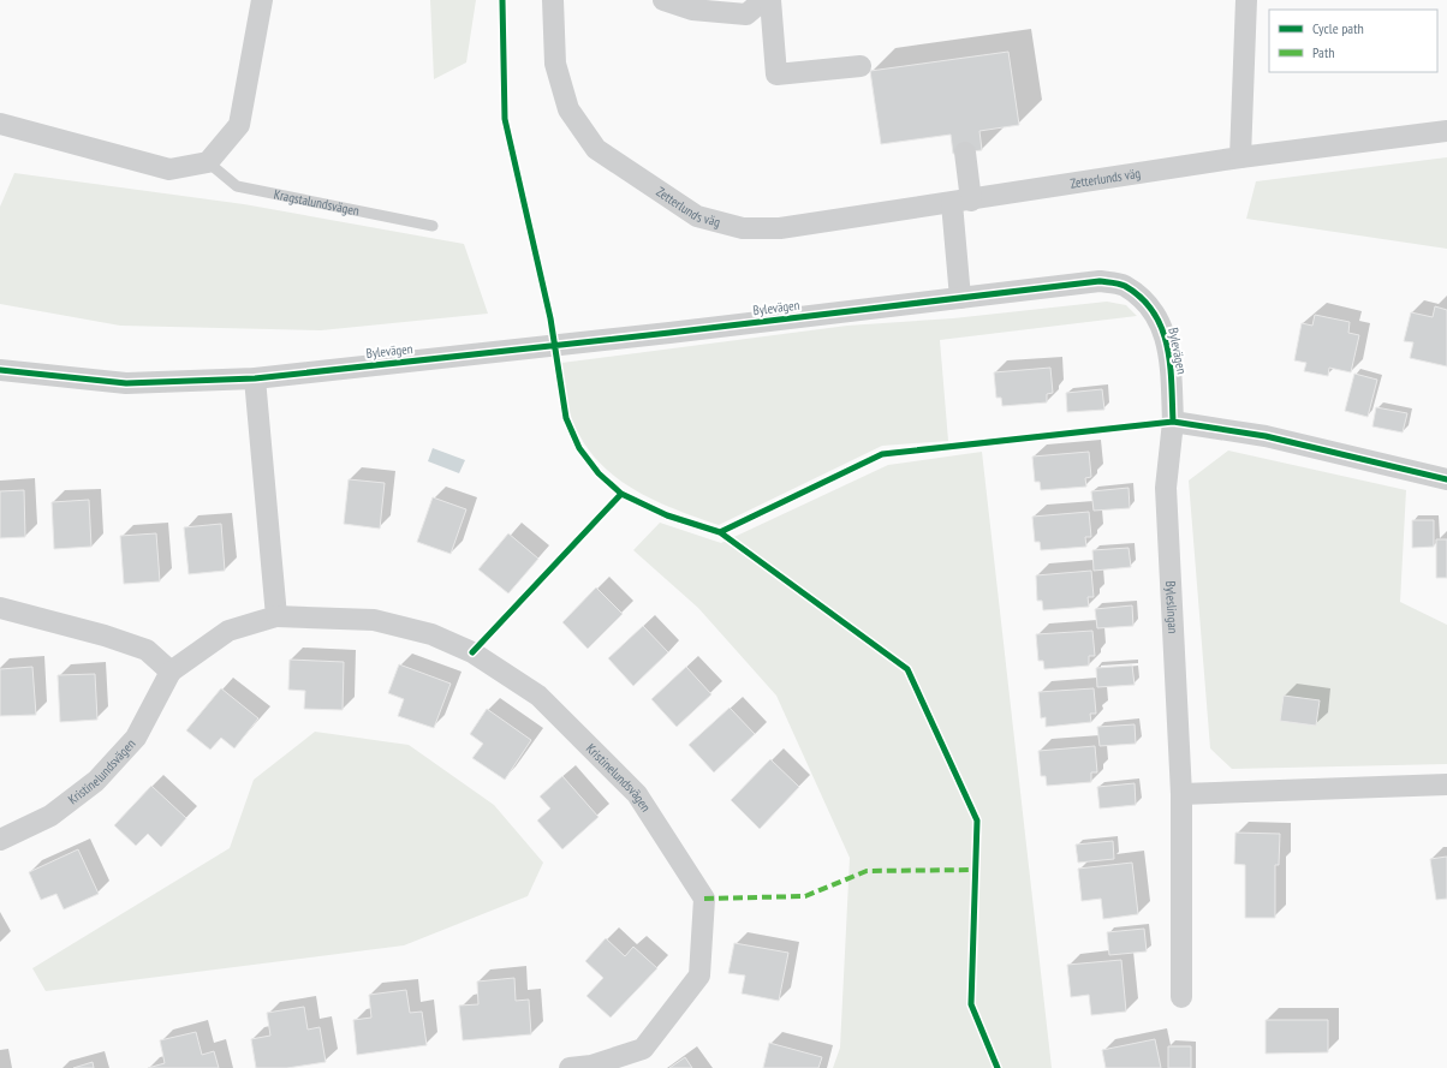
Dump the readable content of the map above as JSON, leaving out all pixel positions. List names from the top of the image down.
{
  "streets": {
    "street": [
      "Zetterlunds väg",
      "Bylevägen",
      "Byleslingan",
      "Kristinelundsvägen"
    ],
    "lane": ["Kragstalundsvägen"]
  },
  "crossings": [
    ["Bylevägen", "Byleslingan"]
  ],
  "legend": ["Cycle path", "Path"]
}
